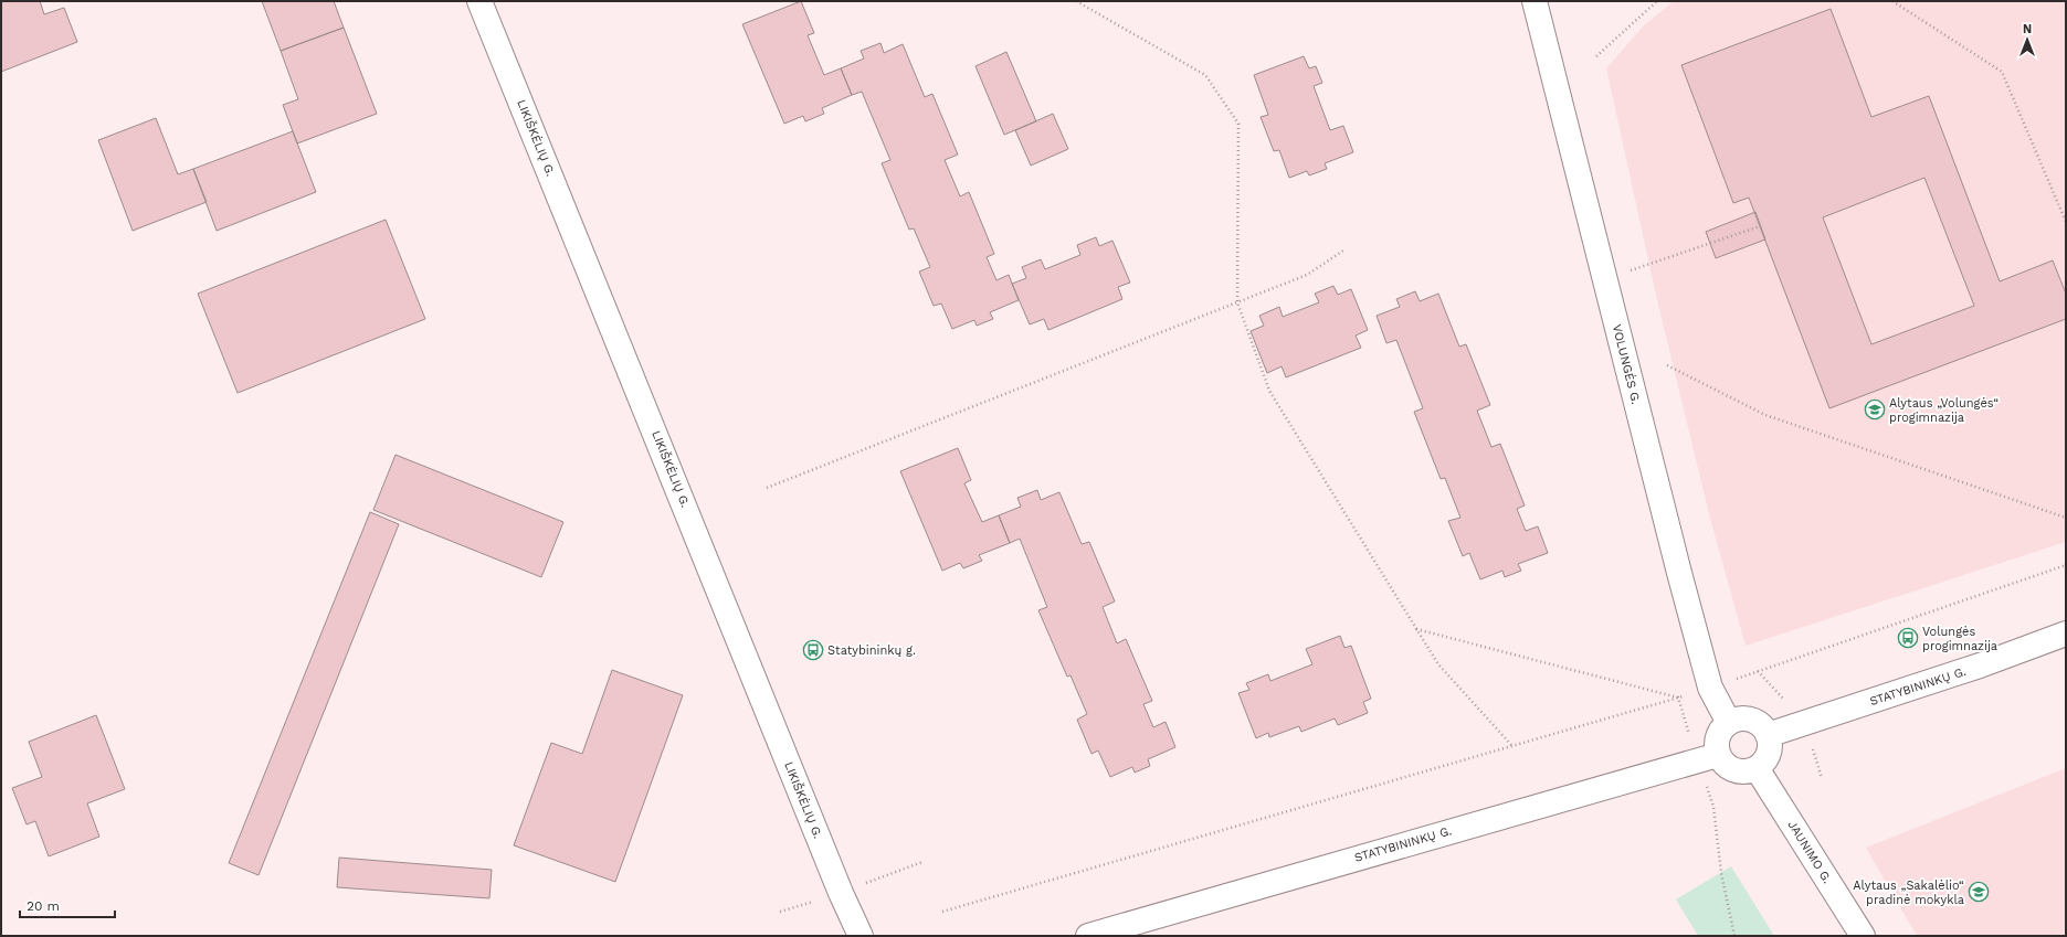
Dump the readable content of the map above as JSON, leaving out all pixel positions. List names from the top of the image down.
{
  "streets": {
    "street": [
      "LIKIŠKĖLIŲ G.",
      "VOLUNGĖS G.",
      "STATYBININKŲ G.",
      "JAUNIMO G."
    ]
  },
  "crossings": [
    ["VOLUNGĖS G.", "STATYBININKŲ G."],
    ["VOLUNGĖS G.", "JAUNIMO G."],
    ["STATYBININKŲ G.", "JAUNIMO G."]
  ],
  "places": {
    "school or university": ["Alytaus „Volungės“ progimnazija", "Alytaus „Sakalėlio“ pradinė mokykla"],
    "bus stop": ["Volungės progimnazija", "Statybininkų g."]
  },
  "scale_bar": "20 m",
  "north": "top"
}
